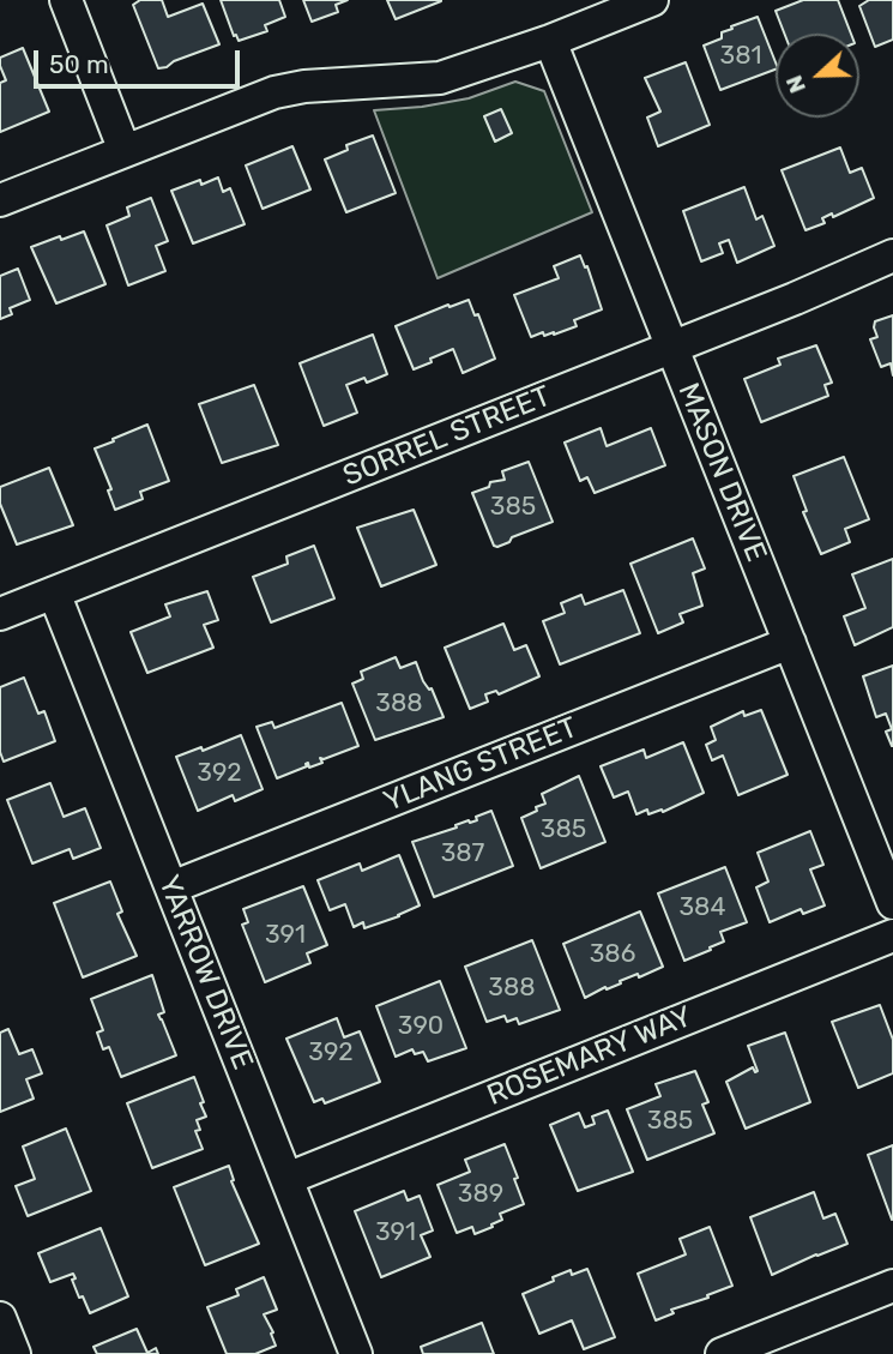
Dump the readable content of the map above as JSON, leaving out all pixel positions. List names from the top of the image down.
{
  "streets": {
    "street": [
      "SORREL STREET",
      "MASON DRIVE",
      "YLANG STREET",
      "YARROW DRIVE",
      "ROSEMARY WAY"
    ]
  },
  "crossings": [
    ["SORREL STREET", "MASON DRIVE"],
    ["SORREL STREET", "YARROW DRIVE"],
    ["MASON DRIVE", "YLANG STREET"],
    ["YLANG STREET", "YARROW DRIVE"],
    ["YARROW DRIVE", "ROSEMARY WAY"]
  ],
  "house_numbers": [
    "381",
    "385",
    "388",
    "392",
    "385",
    "387",
    "384",
    "391",
    "386",
    "388",
    "390",
    "392",
    "385",
    "389",
    "391"
  ],
  "scale_bar": "50 m",
  "north": "left"
}
